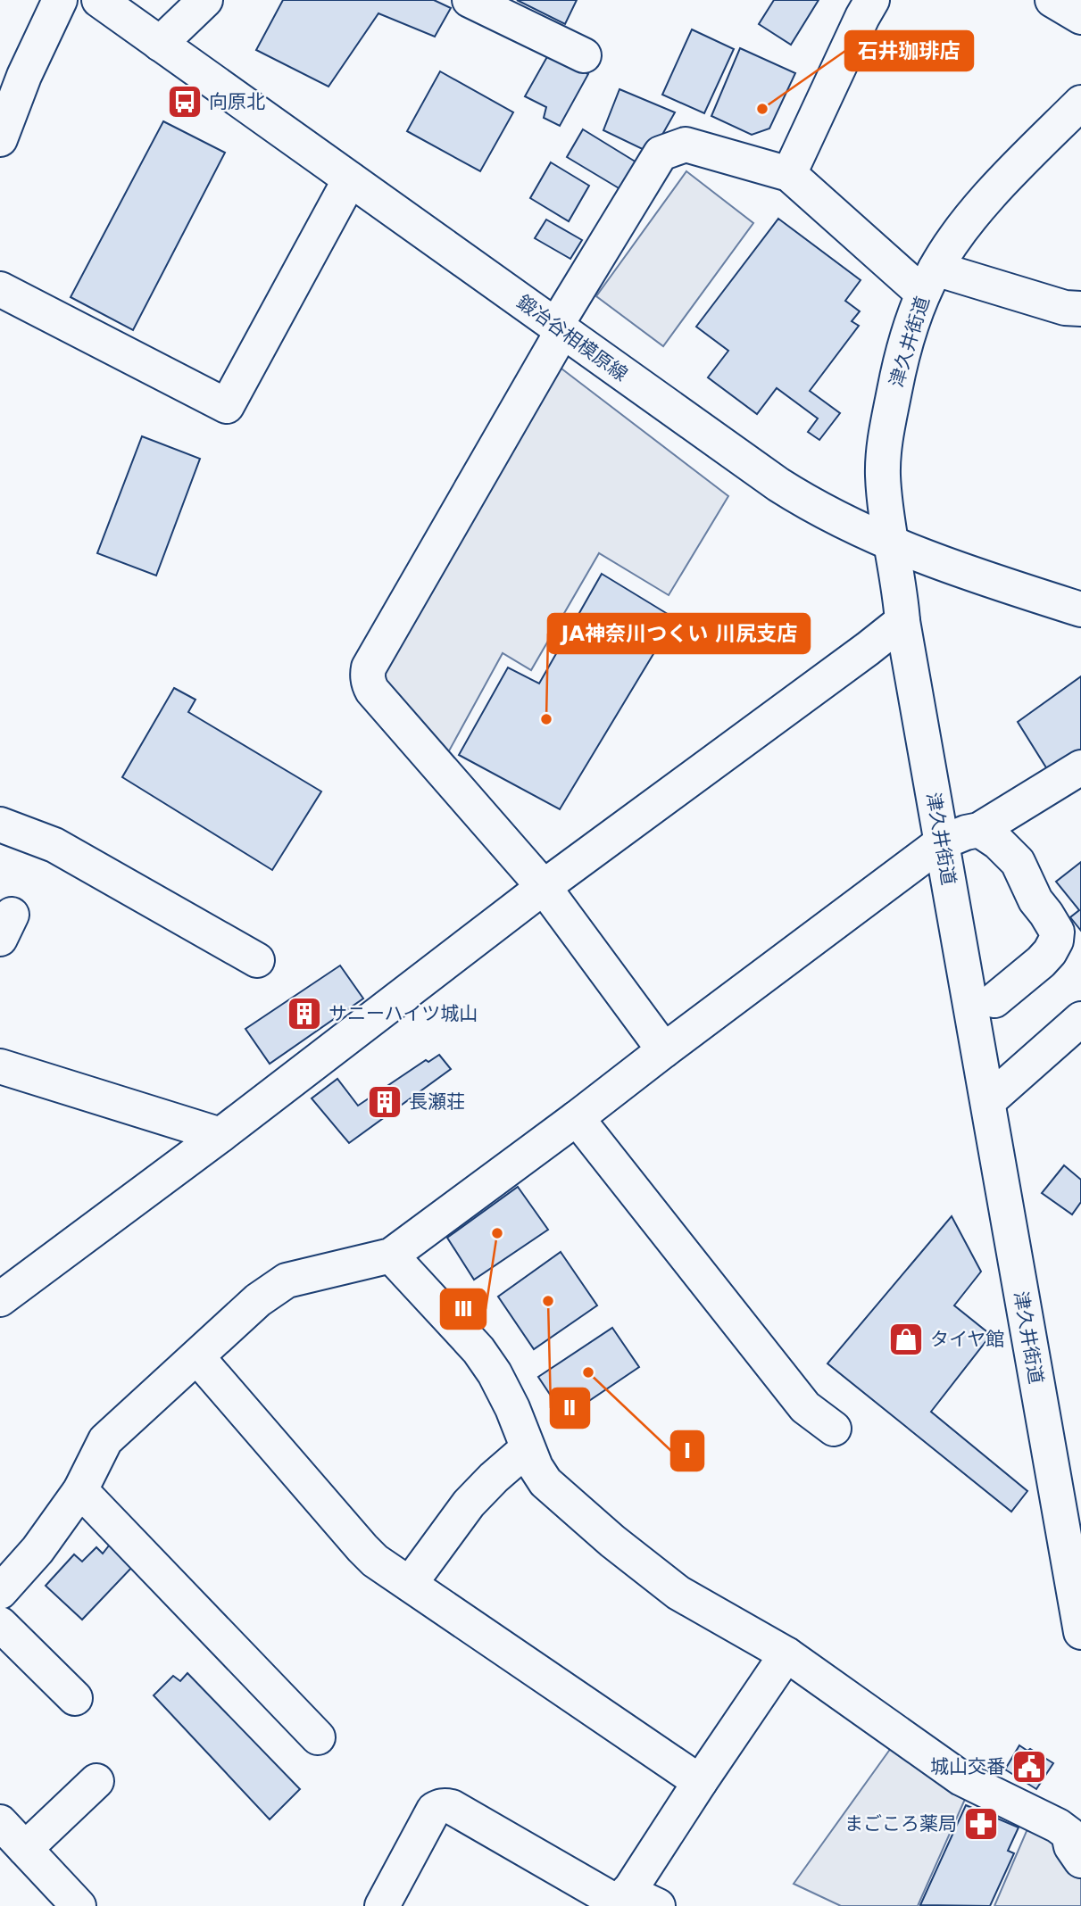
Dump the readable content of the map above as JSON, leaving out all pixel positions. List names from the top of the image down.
{
  "streets": {
    "main road": ["鍛冶谷相模原線", "津久井街道"]
  },
  "crossings": [
    ["鍛冶谷相模原線", "津久井街道"]
  ],
  "places": {
    "bus stop": ["向原北"],
    "other": [
      "石井珈琲店",
      "JA神奈川つくい 川尻支店",
      "Ⅲ",
      "Ⅱ",
      "Ⅰ"
    ],
    "building": ["サニーハイツ城山", "長瀬荘"],
    "shop": ["タイヤ館"],
    "public building": ["城山交番"],
    "pharmacy": ["まごころ薬局"]
  }
}
